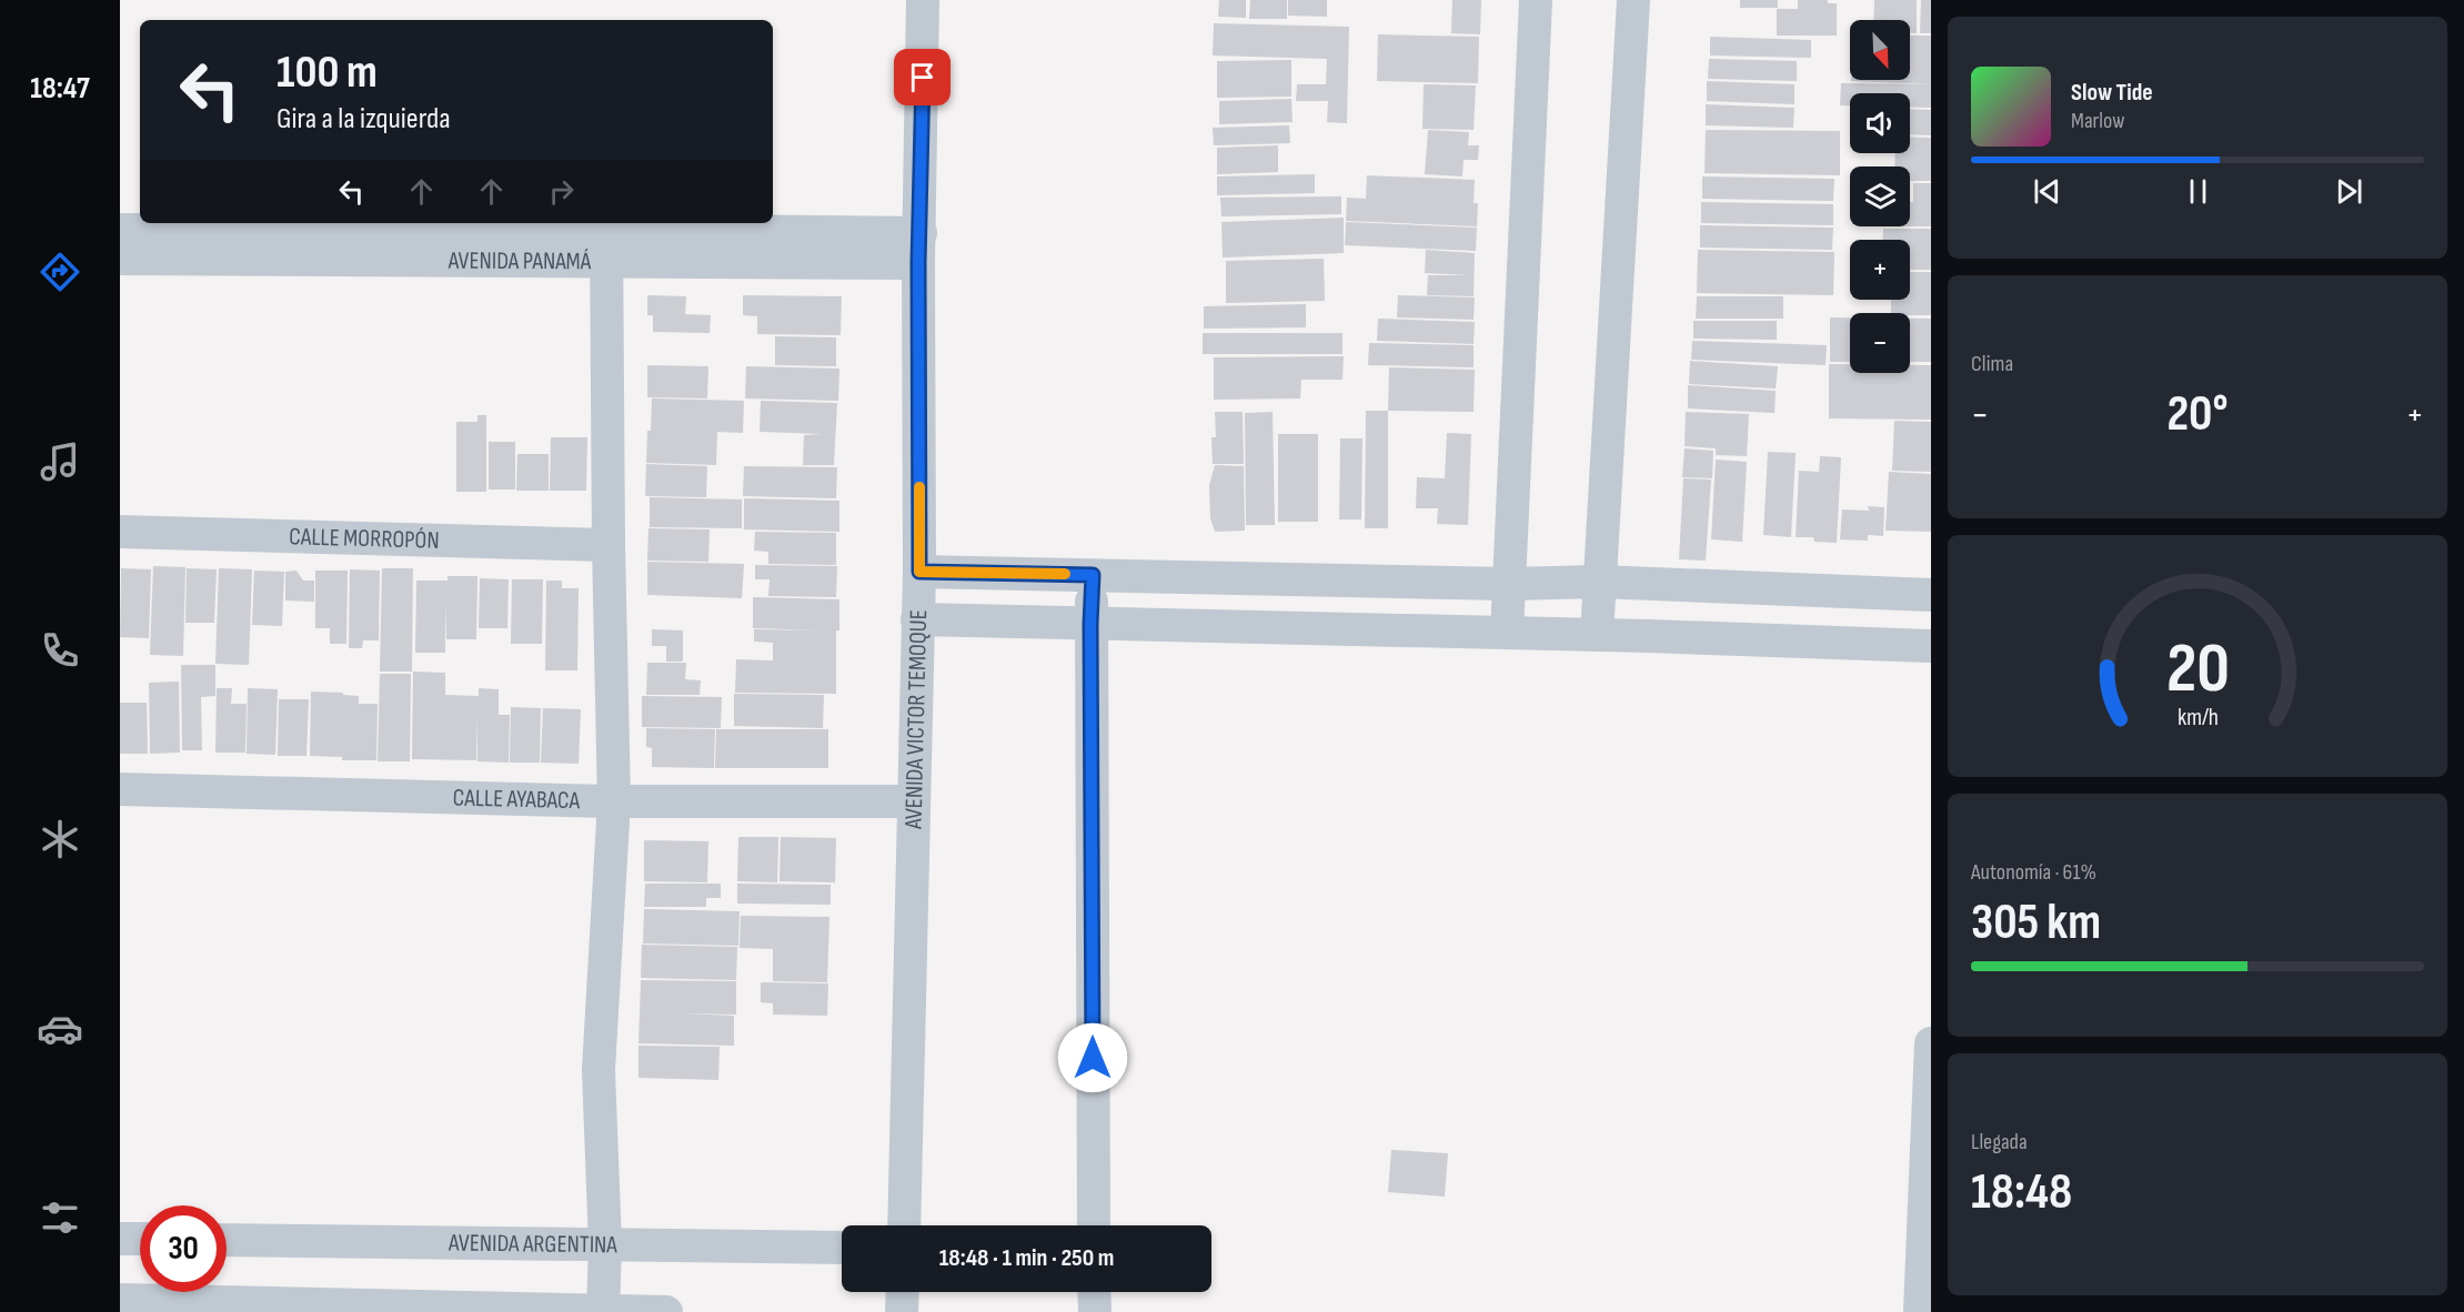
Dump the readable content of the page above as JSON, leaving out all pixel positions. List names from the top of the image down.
{
  "streets": {
    "street": [
      "AVENIDA PANAMÁ",
      "CALLE MORROPÓN",
      "AVENIDA VICTOR TEMOQUE",
      "CALLE AYABACA",
      "AVENIDA ARGENTINA"
    ]
  },
  "crossings": [
    ["AVENIDA PANAMÁ", "AVENIDA VICTOR TEMOQUE"],
    ["AVENIDA VICTOR TEMOQUE", "CALLE AYABACA"]
  ],
  "north": "bottom right",
  "page": {
    "tabs": "18:47",
    "map_buttons": ["+", "−"],
    "turn": ["100 m", "Gira a la izquierda"],
    "song": ["Slow Tide", "Marlow"],
    "tile": [
      "Clima",
      ["Autonomía · 61%", "305 km"],
      ["Llegada", "18:48"]
    ],
    "heat": ["−", "20°", "+"],
    "limit": "30",
    "trip": "18:48 · 1 min · 250 m",
    "gauge": ["20", "km/h"]
  }
}
